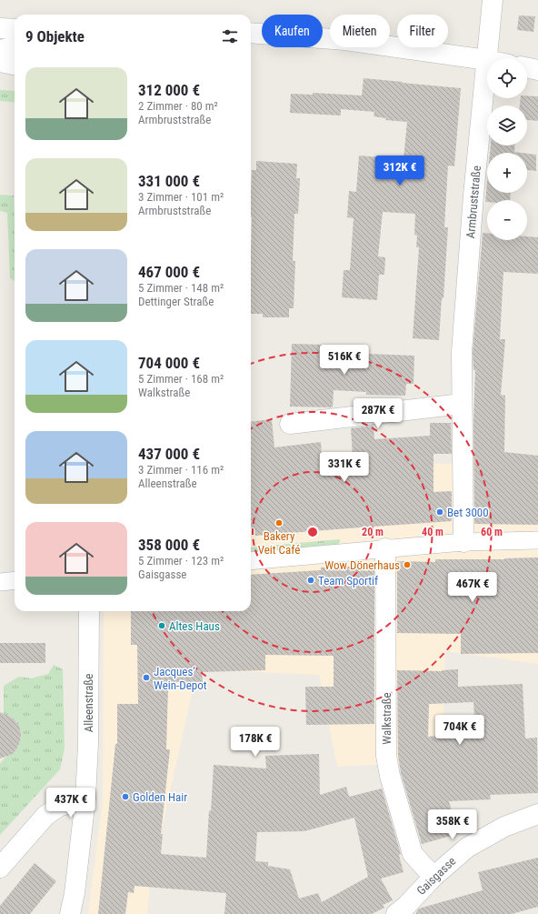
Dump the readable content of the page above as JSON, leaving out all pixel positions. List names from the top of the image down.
{
  "streets": {
    "street": [
      "Armbruststraße",
      "Alleenstraße",
      "Walkstraße",
      "Gaisgasse"
    ]
  },
  "crossings": [
    ["Walkstraße", "Gaisgasse"]
  ],
  "places": [
    "Bet 3000",
    "Bakery Veit Café",
    "Wow Dönerhaus",
    "Team Sportif",
    "Altes Haus",
    "Jacques’ Wein-Depot",
    "Golden Hair"
  ],
  "page": {
    "chip": ["Kaufen", "Mieten", "Filter"],
    "heading": "9 Objekte",
    "map_buttons": ["+", "−"],
    "list": [
      {
        "name": "312 000 €",
        "note": "2 Zimmer · 80 m² · Armbruststraße"
      },
      {
        "name": "331 000 €",
        "note": "3 Zimmer · 101 m² · Armbruststraße"
      },
      {
        "name": "467 000 €",
        "note": "5 Zimmer · 148 m² · Dettinger Straße"
      },
      {
        "name": "704 000 €",
        "note": "5 Zimmer · 168 m² · Walkstraße"
      },
      {
        "name": "437 000 €",
        "note": "3 Zimmer · 116 m² · Alleenstraße"
      },
      {
        "name": "358 000 €",
        "note": "5 Zimmer · 123 m² · Gaisgasse"
      }
    ],
    "price": [
      "312K €",
      "516K €",
      "287K €",
      "331K €",
      "467K €",
      "704K €",
      "178K €",
      "437K €",
      "358K €"
    ]
  },
  "rings": ["20 m", "40 m", "60 m"]
}
